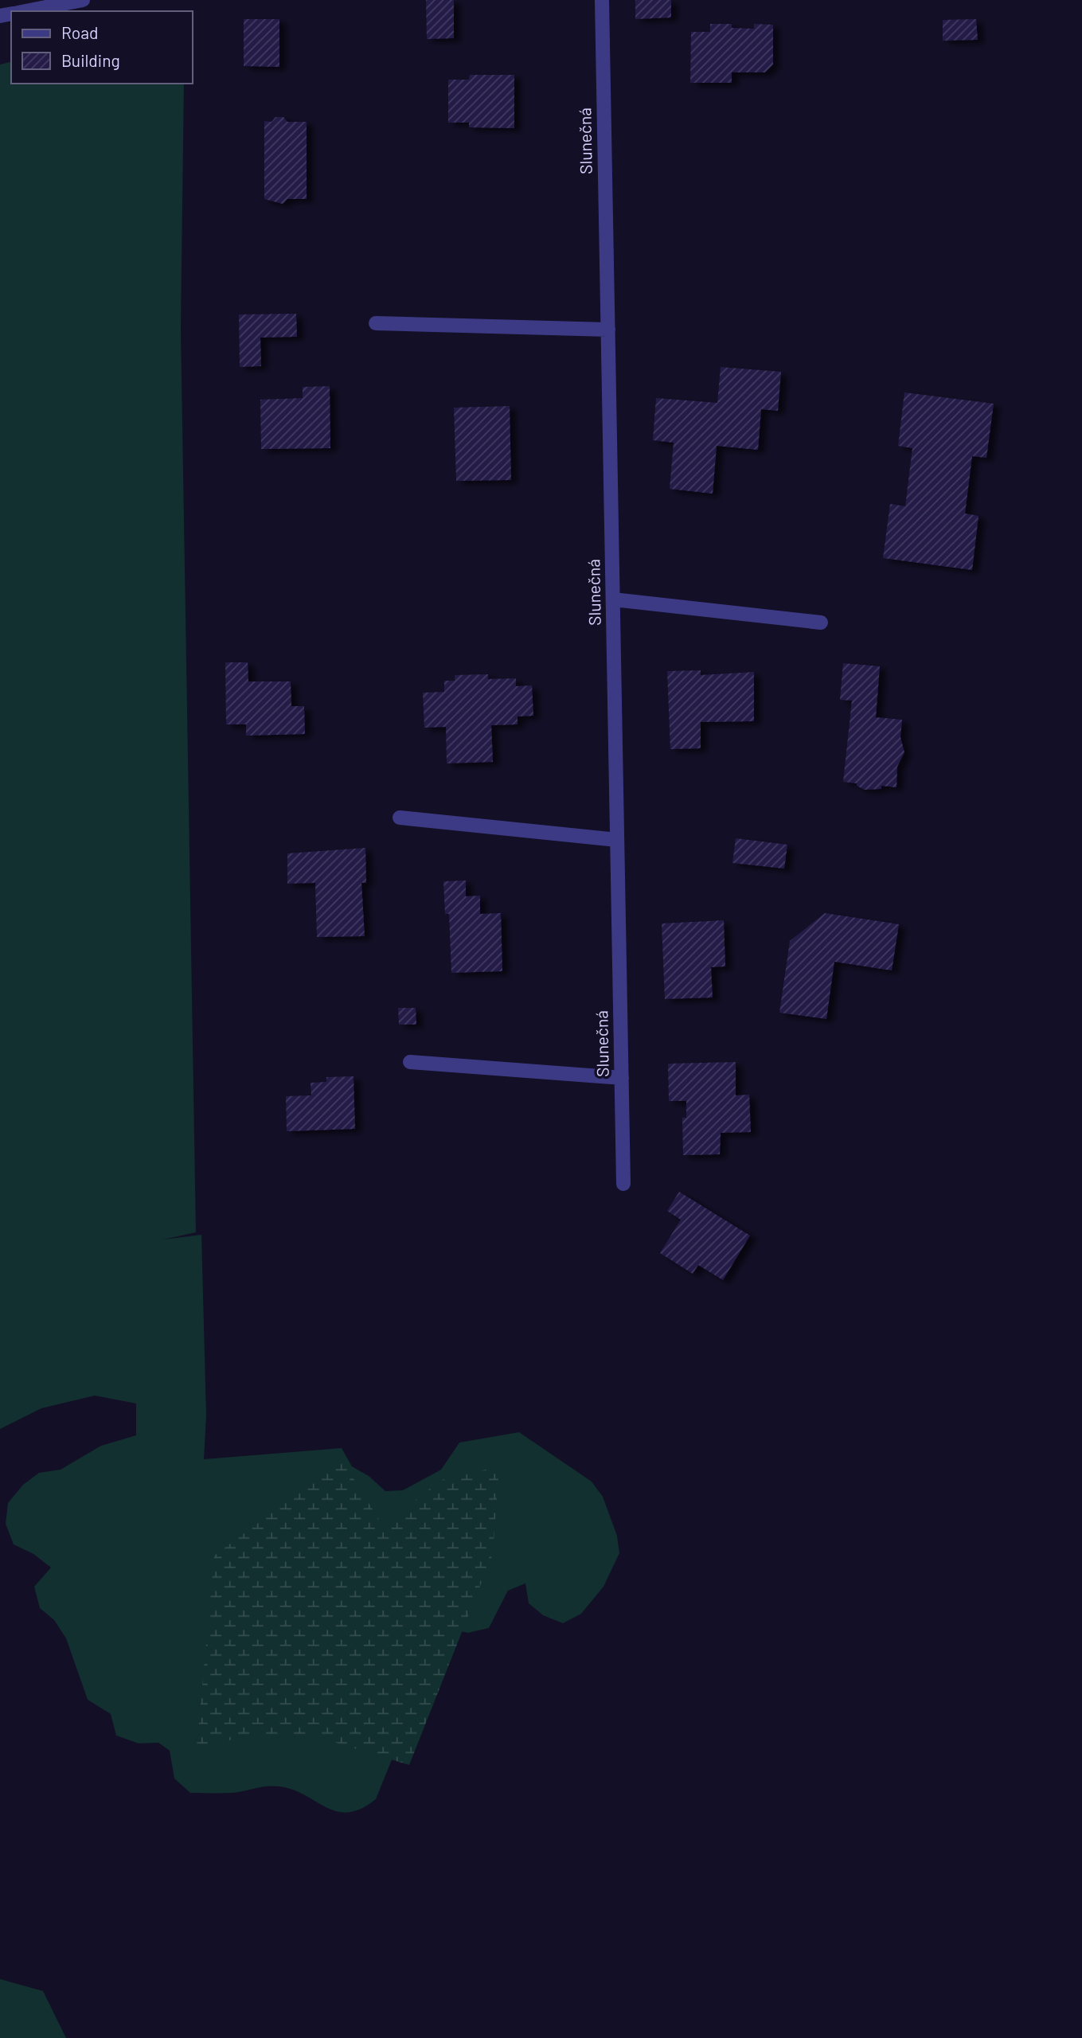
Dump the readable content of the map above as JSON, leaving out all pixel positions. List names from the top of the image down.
{
  "streets": {
    "street": ["Slunečná"]
  },
  "legend": ["Road", "Building"]
}
